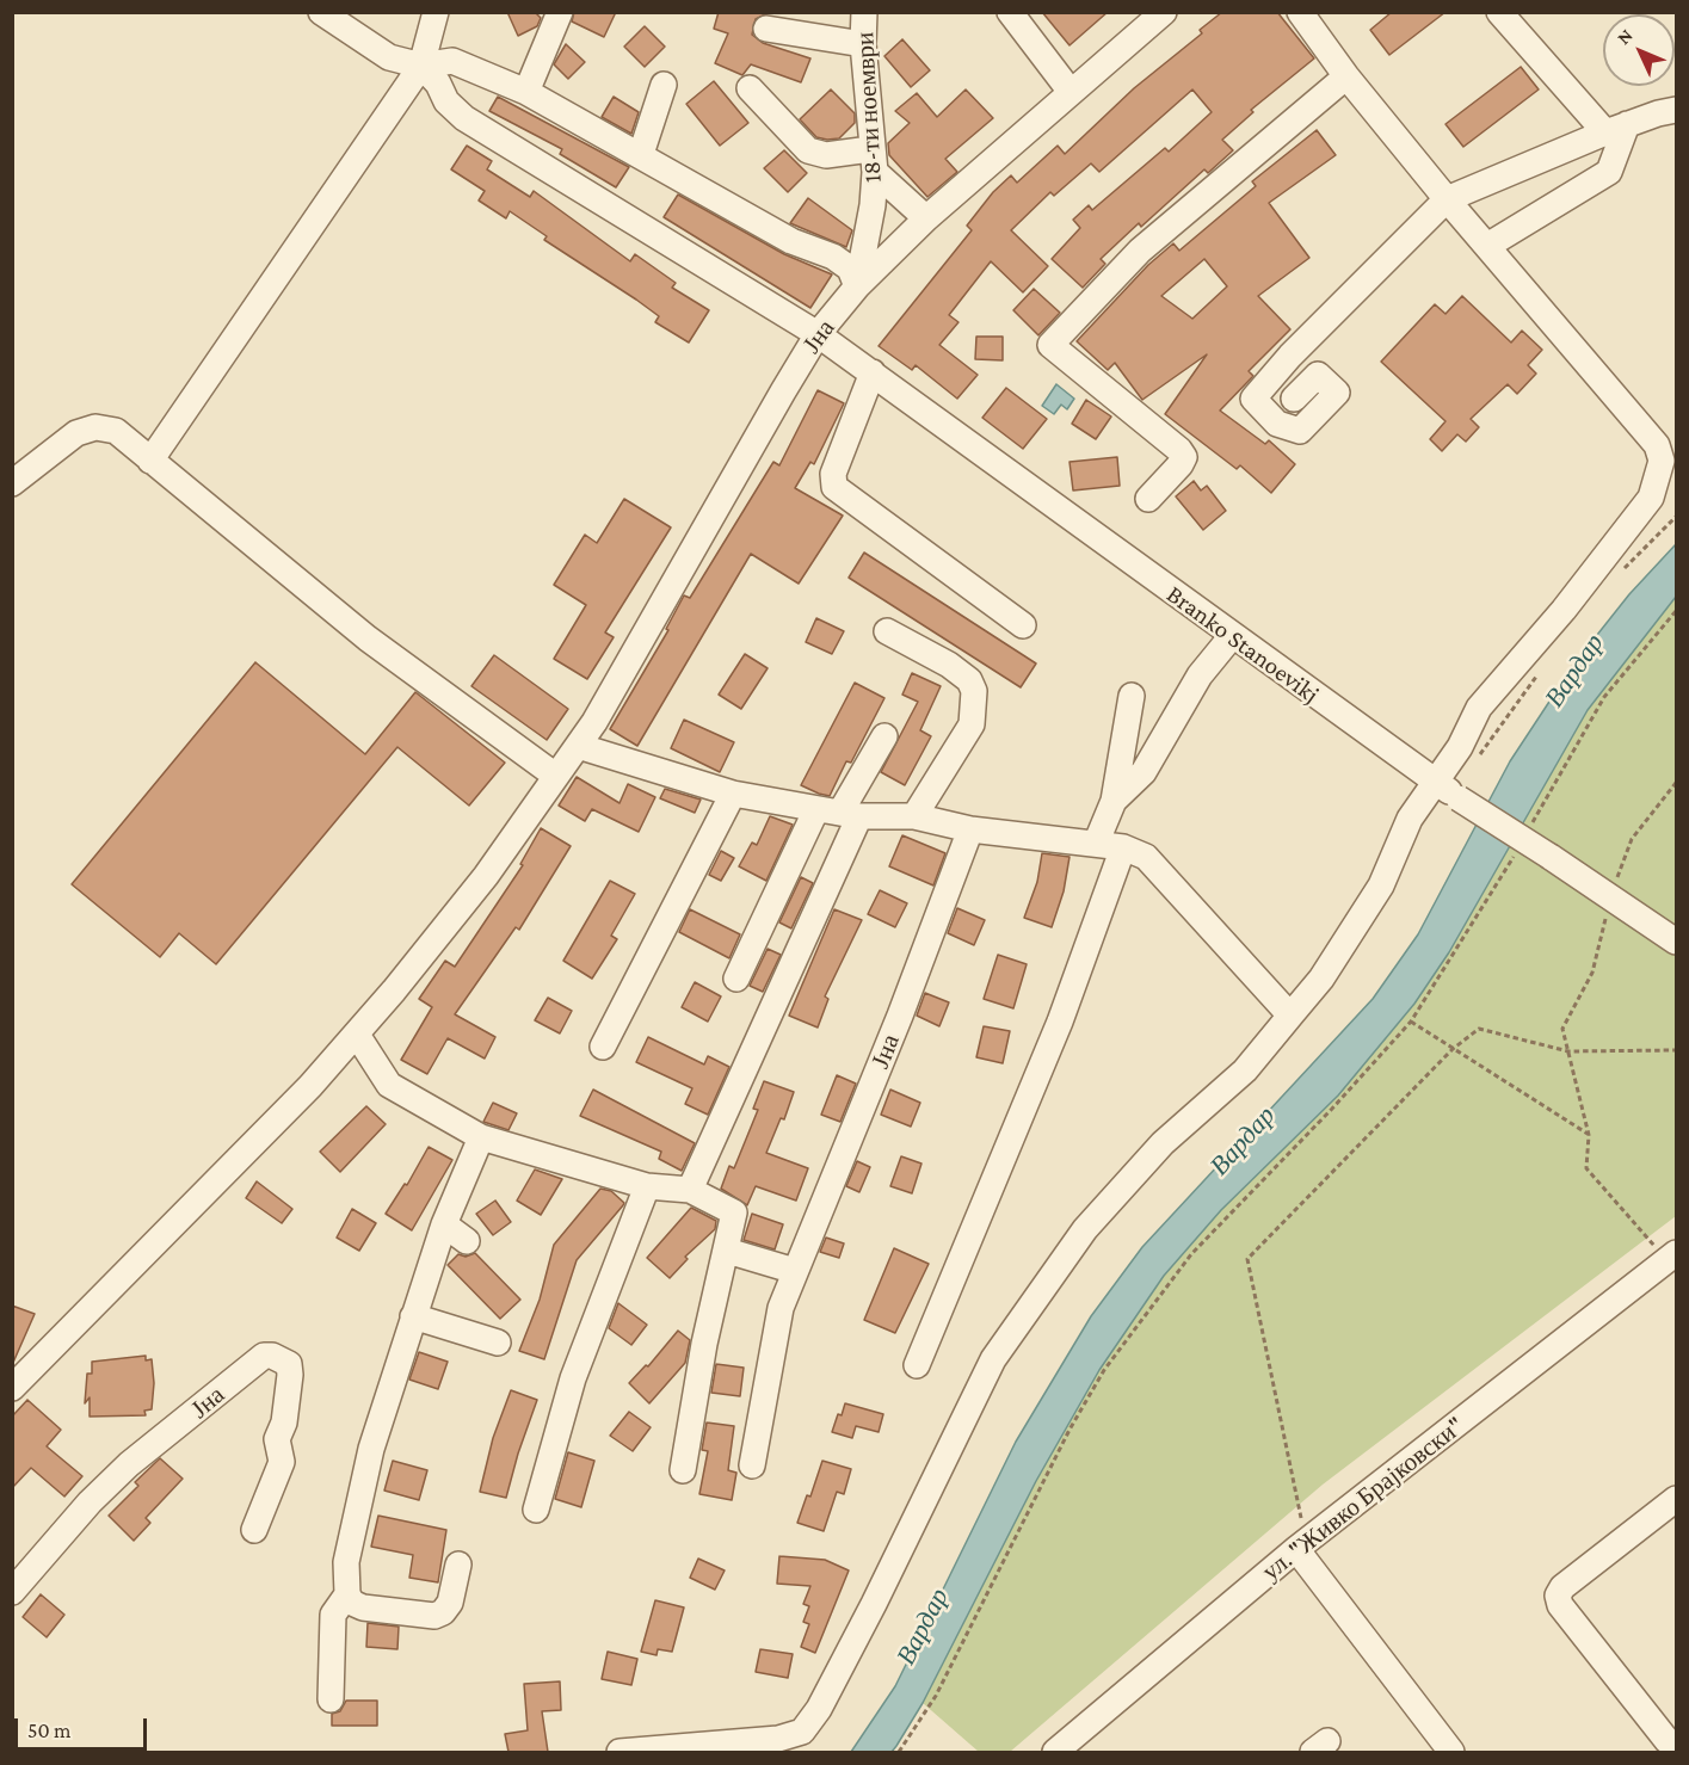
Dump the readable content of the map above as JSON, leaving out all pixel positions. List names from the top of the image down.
{
  "streets": {
    "street": [
      "18-ти ноември",
      "Јна",
      "Branko Stanoevikj",
      "ул. \"Живко Брајковски\""
    ]
  },
  "crossings": [
    ["18-ти ноември", "Јна"],
    ["Јна", "Branko Stanoevikj"]
  ],
  "water": ["Вардар"],
  "scale_bar": "50 m",
  "north": "top left"
}
